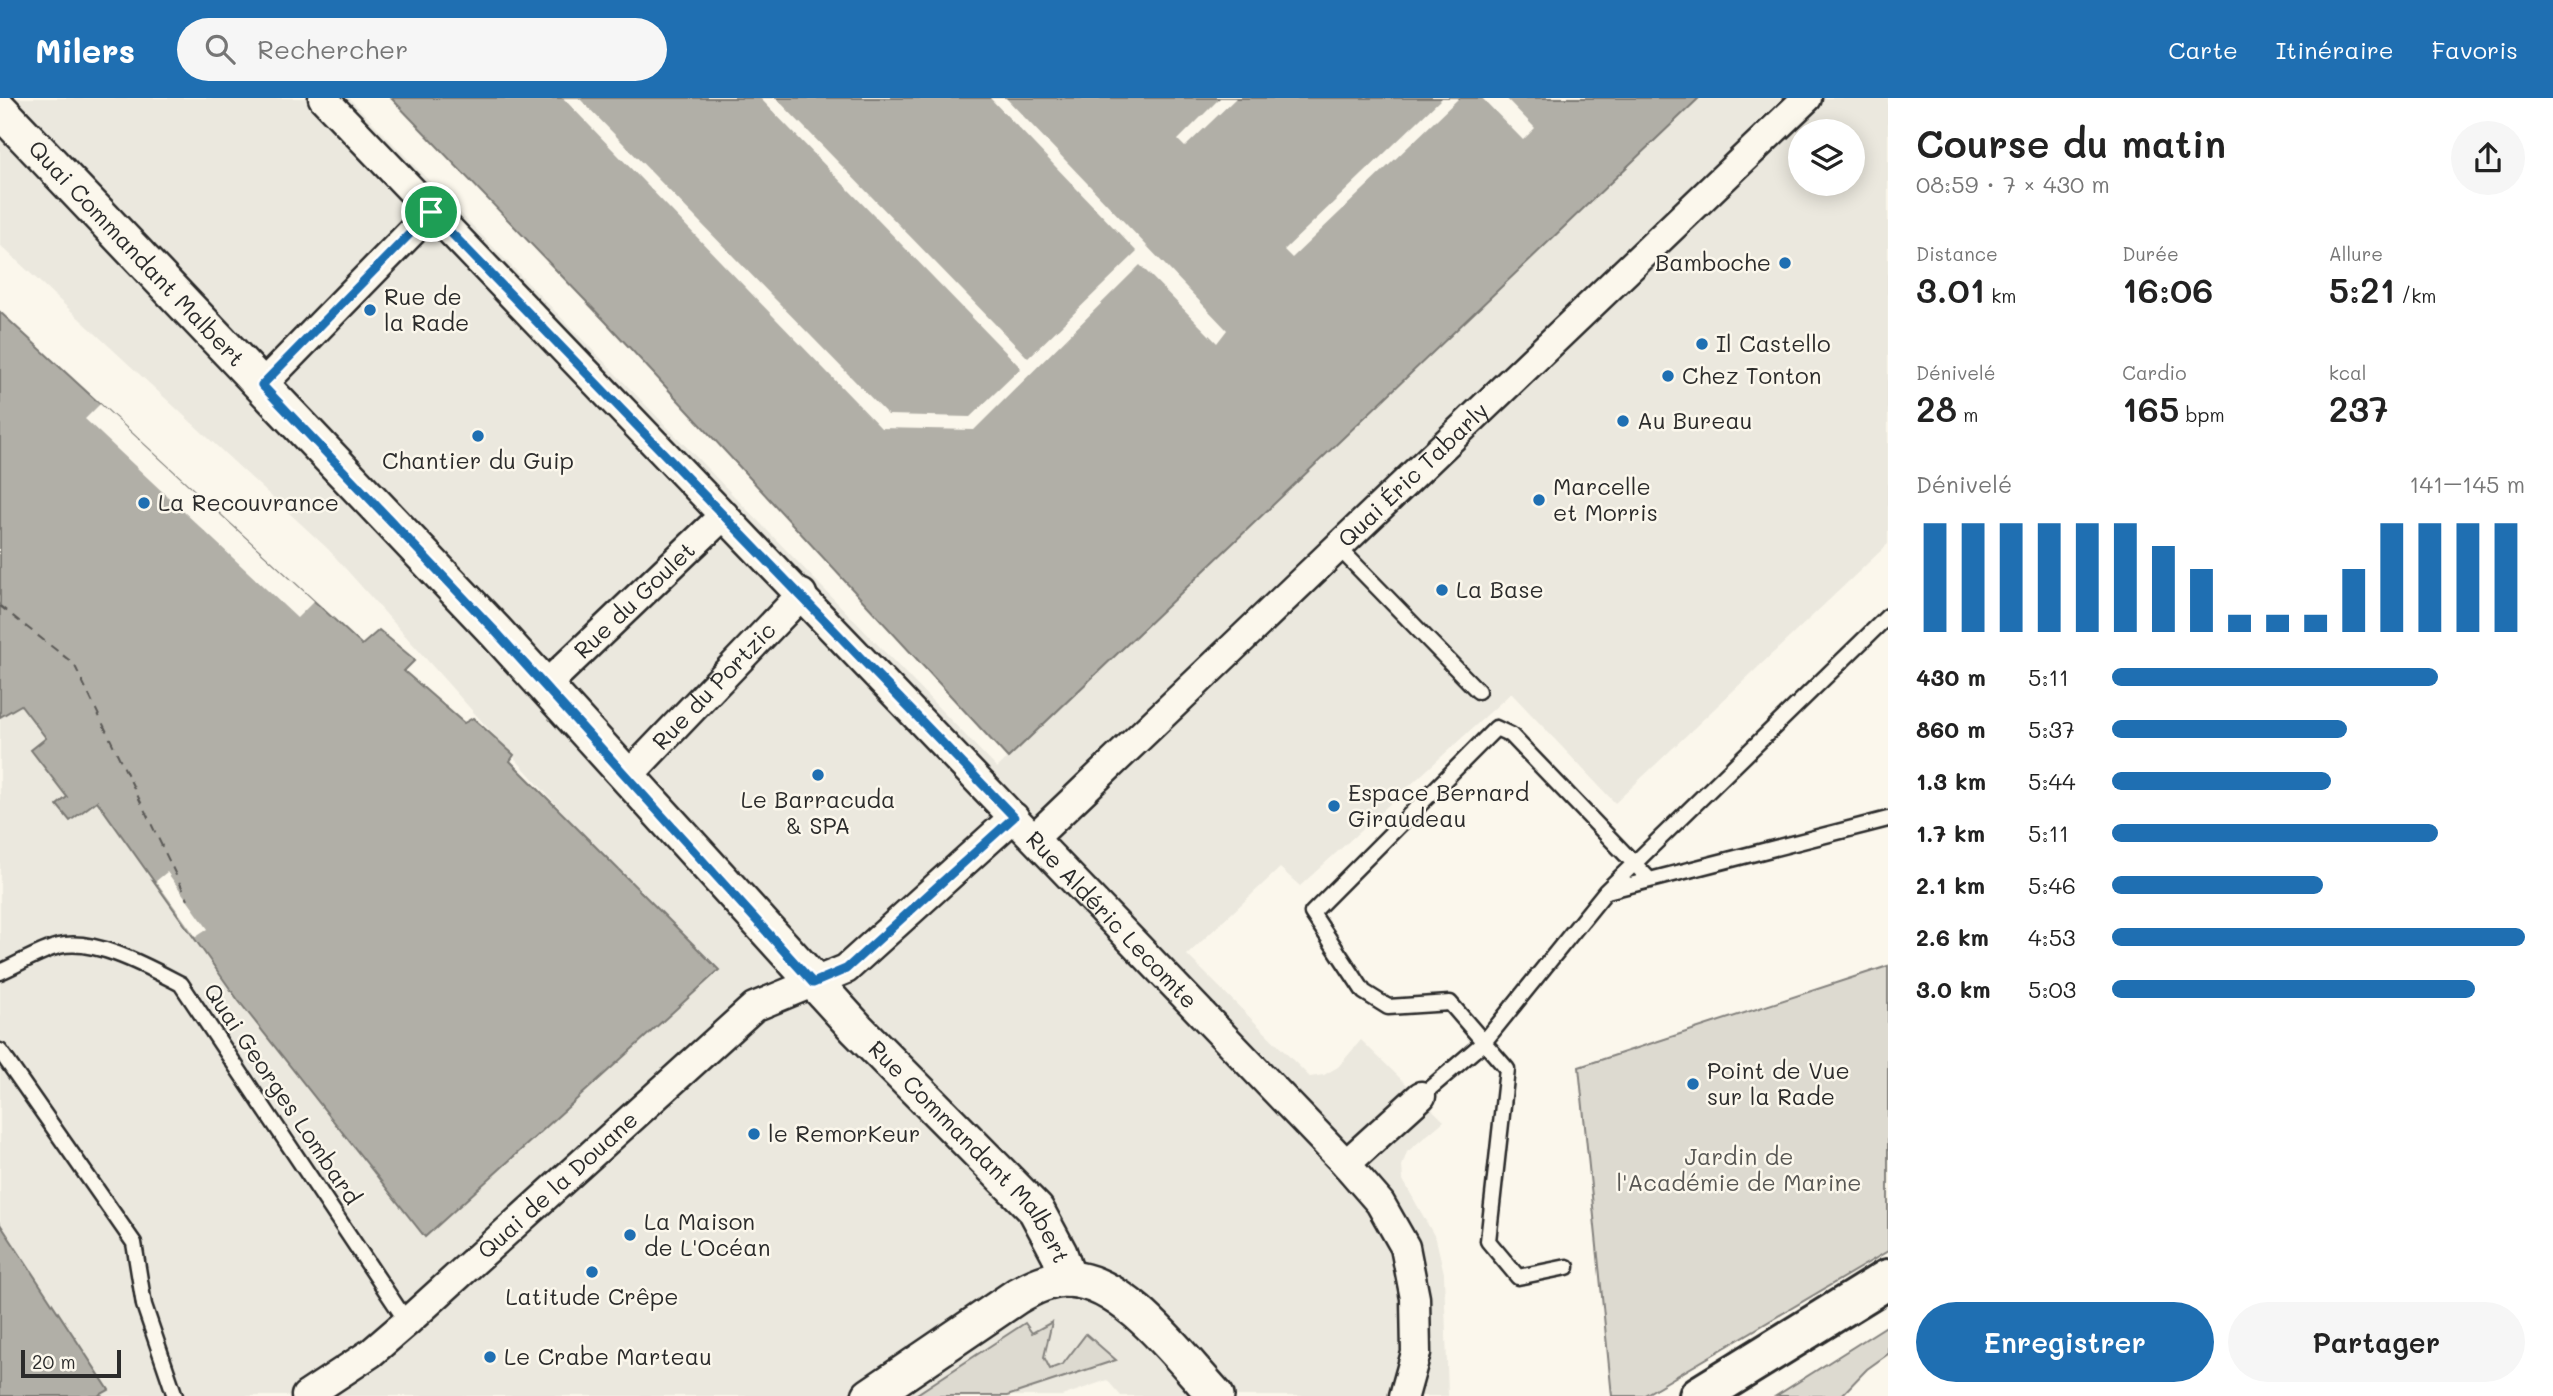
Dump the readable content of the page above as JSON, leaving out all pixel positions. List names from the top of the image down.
{
  "streets": {
    "street": [
      "Quai Commandant Malbert",
      "Quai Éric Tabarly",
      "Rue du Goulet",
      "Rue du Portzic",
      "Rue Aldéric Lecomte",
      "Rue Commandant Malbert",
      "Quai de la Douane"
    ],
    "lane": ["Quai Georges Lombard"]
  },
  "crossings": [
    ["Quai Commandant Malbert", "Rue du Goulet"],
    ["Quai Commandant Malbert", "Rue du Portzic"],
    ["Quai Commandant Malbert", "Rue Commandant Malbert"],
    ["Quai Commandant Malbert", "Quai de la Douane"],
    ["Quai Éric Tabarly", "Rue Aldéric Lecomte"],
    ["Rue du Goulet", "Rue Aldéric Lecomte"],
    ["Rue du Portzic", "Rue Aldéric Lecomte"],
    ["Rue Aldéric Lecomte", "Quai de la Douane"],
    ["Quai Georges Lombard", "Quai de la Douane"],
    ["Rue Commandant Malbert", "Quai de la Douane"]
  ],
  "parks": ["Jardin de l'Académie de Marine"],
  "places": [
    "Bamboche",
    "Rue de la Rade",
    "Il Castello",
    "Chez Tonton",
    "Au Bureau",
    "Chantier du Guip",
    "Marcelle et Morris",
    "La Recouvrance",
    "La Base",
    "Le Barracuda & SPA",
    "Espace Bernard Giraudeau",
    "Point de Vue sur la Rade",
    "le RemorKeur",
    "La Maison de L'Océan",
    "Latitude Crêpe",
    "Le Crabe Marteau"
  ],
  "scale_bar": "20 m",
  "page": {
    "header": "Milers",
    "search": "Rechercher",
    "nav": ["Carte", "Itinéraire", "Favoris"],
    "heading": ["Course du matin", "08:59 · 7 × 430 m"],
    "stats": [
      ["Distance", "3.01 km"],
      ["Durée", "16:06"],
      ["Allure", "5:21 /km"],
      ["Dénivelé", "28 m"],
      ["Cardio", "165 bpm"],
      ["kcal", "237"]
    ],
    "chart": ["Dénivelé", "141–145 m"],
    "list": [
      {
        "name": "430 m",
        "note": "5:11"
      },
      {
        "name": "860 m",
        "note": "5:37"
      },
      {
        "name": "1.3 km",
        "note": "5:44"
      },
      {
        "name": "1.7 km",
        "note": "5:11"
      },
      {
        "name": "2.1 km",
        "note": "5:46"
      },
      {
        "name": "2.6 km",
        "note": "4:53"
      },
      {
        "name": "3.0 km",
        "note": "5:03"
      }
    ],
    "buttons": ["Enregistrer", "Partager"],
    "scale": "20 m"
  }
}
